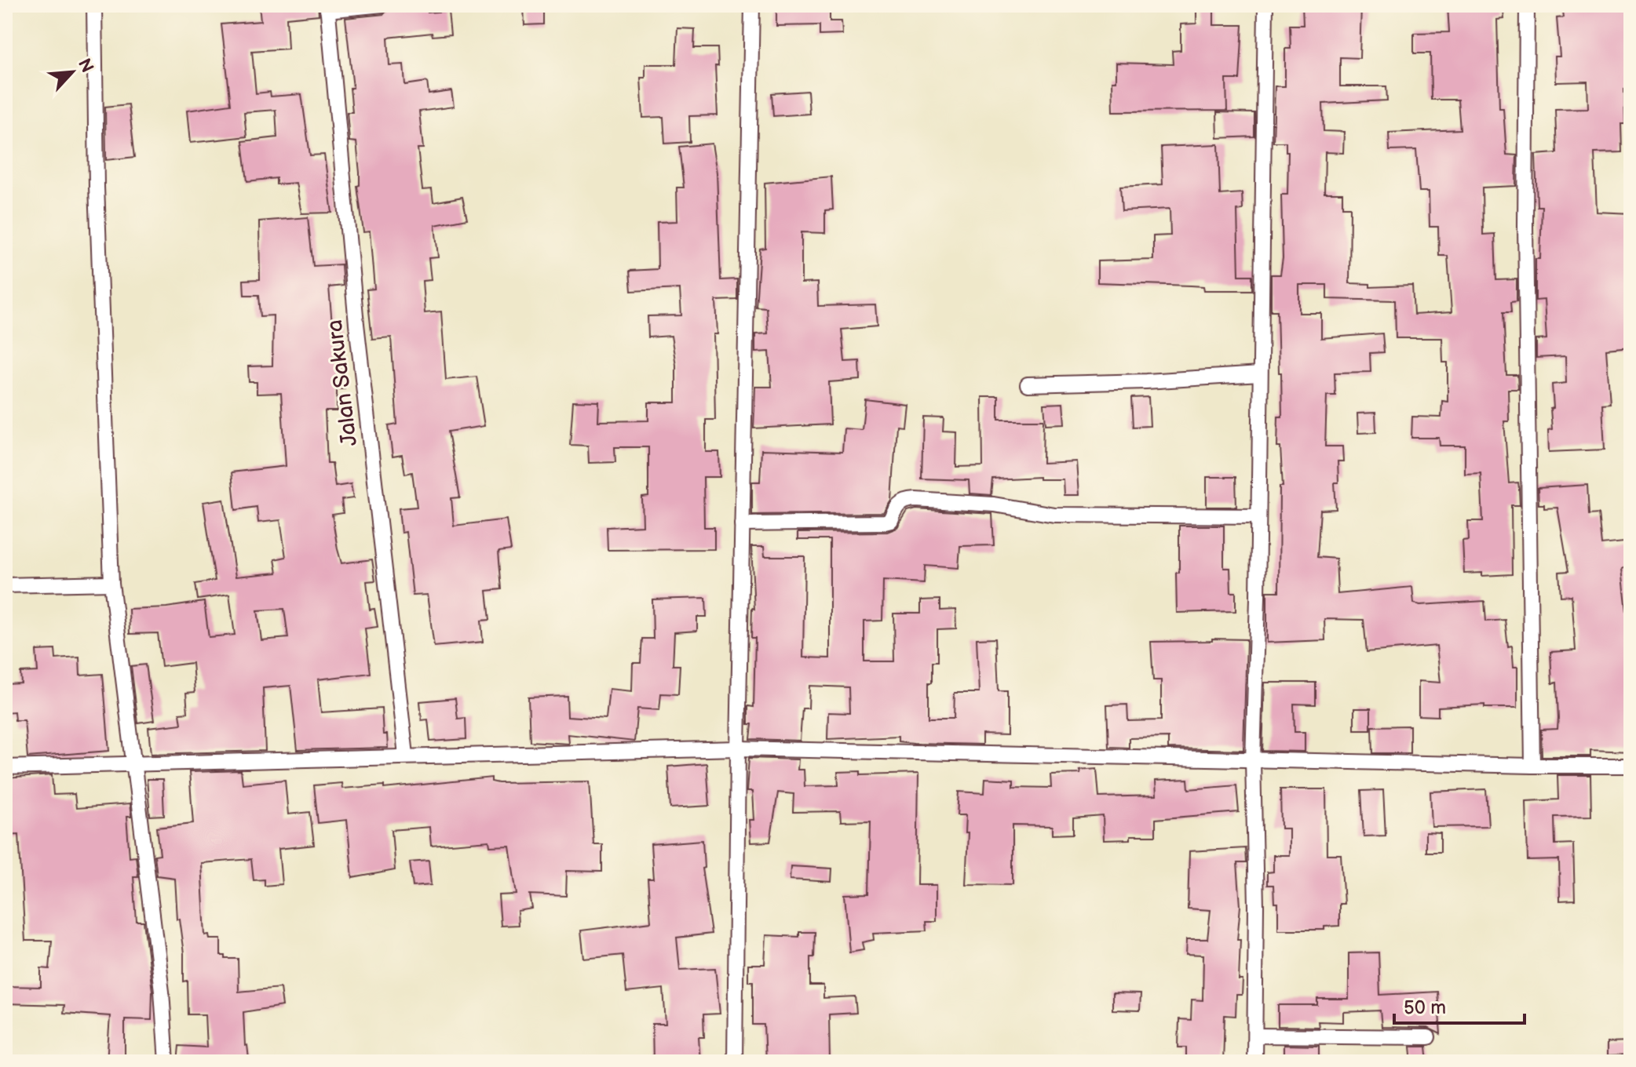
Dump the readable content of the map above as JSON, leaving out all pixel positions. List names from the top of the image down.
{
  "streets": {
    "street": ["Jalan Sakura"]
  },
  "scale_bar": "50 m",
  "north": "top right"
}
